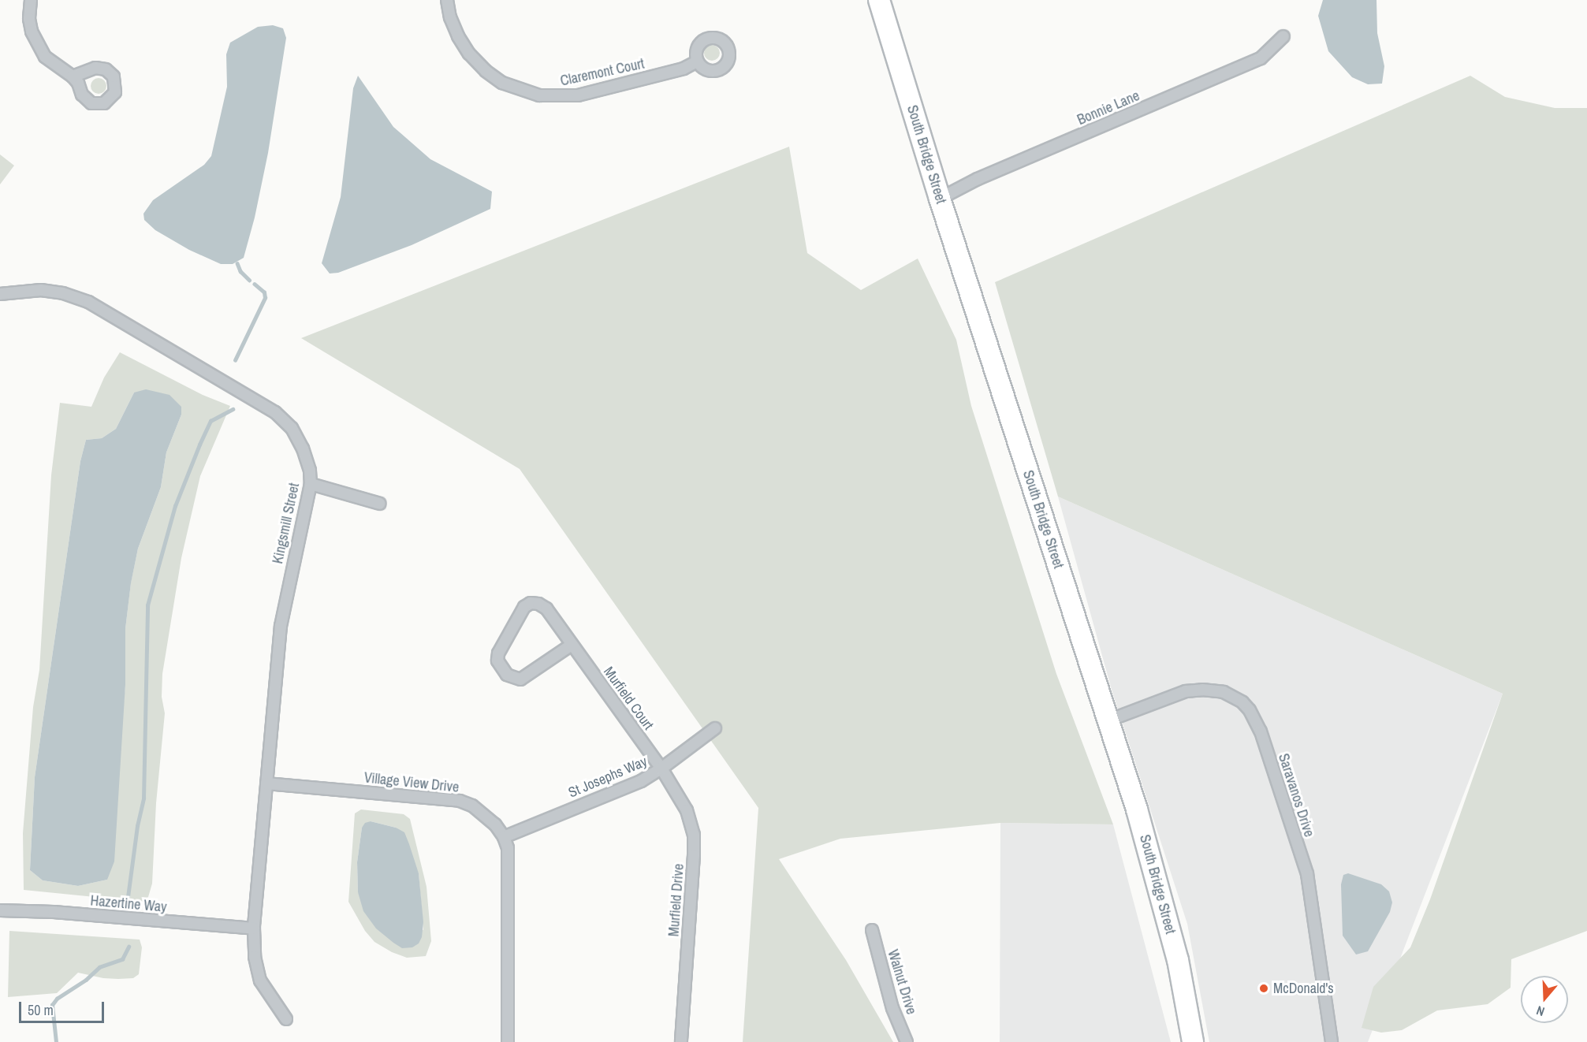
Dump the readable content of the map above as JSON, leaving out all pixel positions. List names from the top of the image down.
{
  "streets": {
    "highway": ["South Bridge Street"],
    "street": [
      "Claremont Court",
      "Bonnie Lane",
      "Kingsmill Street",
      "Murfield Court",
      "St Josephs Way",
      "Village View Drive",
      "Saravanos Drive",
      "Murfield Drive",
      "Hazertine Way",
      "Walnut Drive"
    ]
  },
  "crossings": [
    ["Bonnie Lane", "South Bridge Street"],
    ["South Bridge Street", "Saravanos Drive"],
    ["Kingsmill Street", "Village View Drive"],
    ["Kingsmill Street", "Hazertine Way"],
    ["Murfield Court", "St Josephs Way"],
    ["Murfield Court", "Murfield Drive"],
    ["St Josephs Way", "Village View Drive"],
    ["St Josephs Way", "Murfield Drive"]
  ],
  "places": ["McDonald's"],
  "scale_bar": "50 m",
  "north": "bottom"
}
